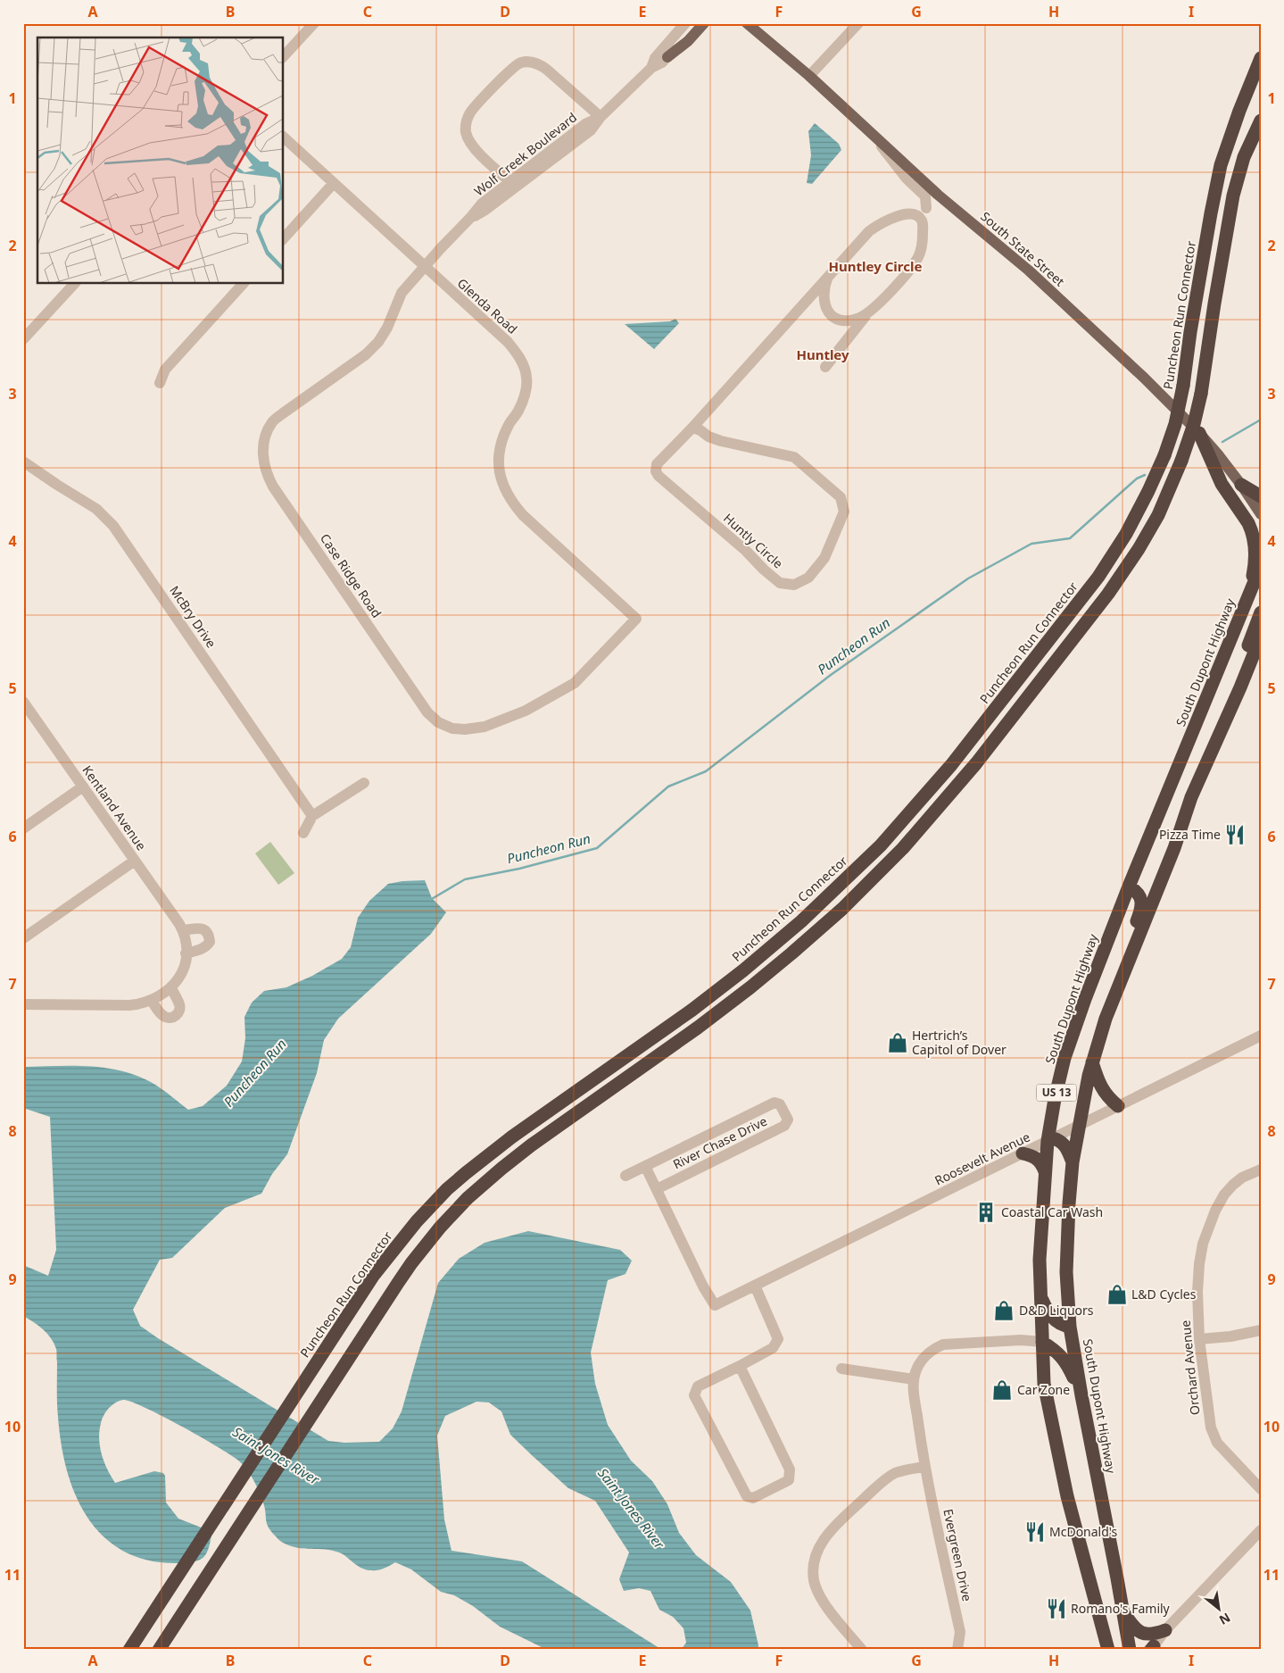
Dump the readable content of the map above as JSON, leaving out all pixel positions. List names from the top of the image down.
{
  "streets": {
    "highway": ["Puncheon Run Connector", "South Dupont Highway", "US 13"],
    "main road": ["South State Street"],
    "street": [
      "Wolf Creek Boulevard",
      "Glenda Road",
      "Huntly Circle",
      "Case Ridge Road",
      "McBry Drive",
      "Kentland Avenue",
      "River Chase Drive",
      "Roosevelt Avenue",
      "Orchard Avenue",
      "Evergreen Drive"
    ]
  },
  "crossings": [
    ["Wolf Creek Boulevard", "Glenda Road"],
    ["Wolf Creek Boulevard", "Case Ridge Road"],
    ["Glenda Road", "Case Ridge Road"],
    ["South Dupont Highway", "Roosevelt Avenue"],
    ["River Chase Drive", "Roosevelt Avenue"]
  ],
  "districts": ["Huntley Circle", "Huntley"],
  "water": ["Puncheon Run", "Saint Jones River"],
  "places": {
    "restaurant": ["Pizza Time", "McDonald's", "Romano's Family"],
    "shop": [
      "Hertrich’s Capitol of Dover",
      "L&D Cycles",
      "D&D Liquors",
      "Car Zone"
    ],
    "building": ["Coastal Car Wash"]
  },
  "north": "bottom right",
  "grid": {
    "columns": [
      "A",
      "B",
      "C",
      "D",
      "E",
      "F",
      "G",
      "H",
      "I"
    ],
    "rows": [
      "1",
      "2",
      "3",
      "4",
      "5",
      "6",
      "7",
      "8",
      "9",
      "10",
      "11"
    ]
  }
}
